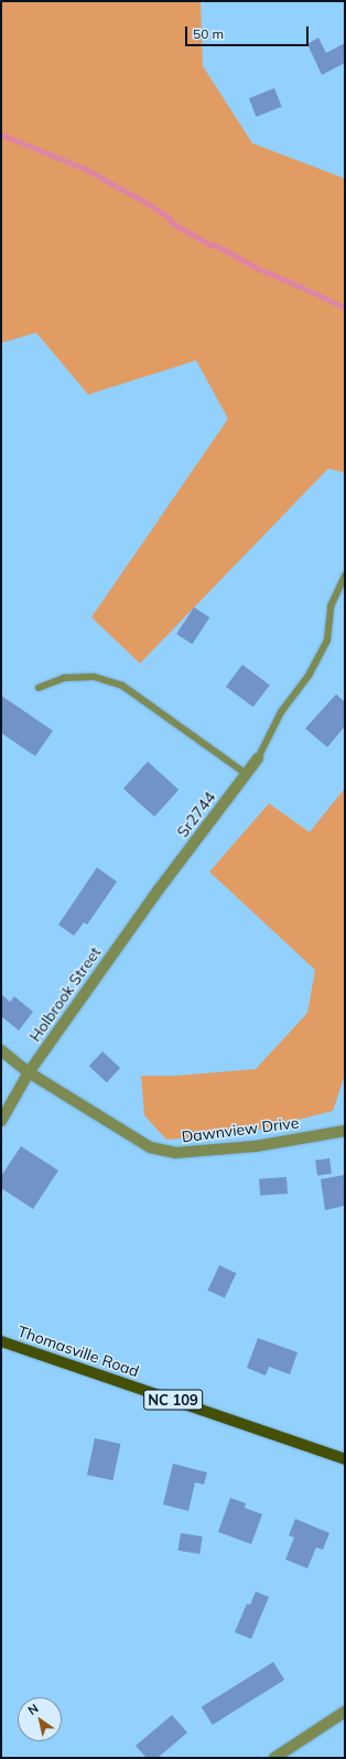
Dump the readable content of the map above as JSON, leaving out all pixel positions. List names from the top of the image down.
{
  "streets": {
    "main road": ["Thomasville Road", "NC 109"],
    "street": ["Sr2744", "Holbrook Street", "Dawnview Drive"]
  },
  "crossings": [
    ["Sr2744", "Holbrook Street"],
    ["Holbrook Street", "Dawnview Drive"]
  ],
  "scale_bar": "50 m",
  "north": "top left"
}
